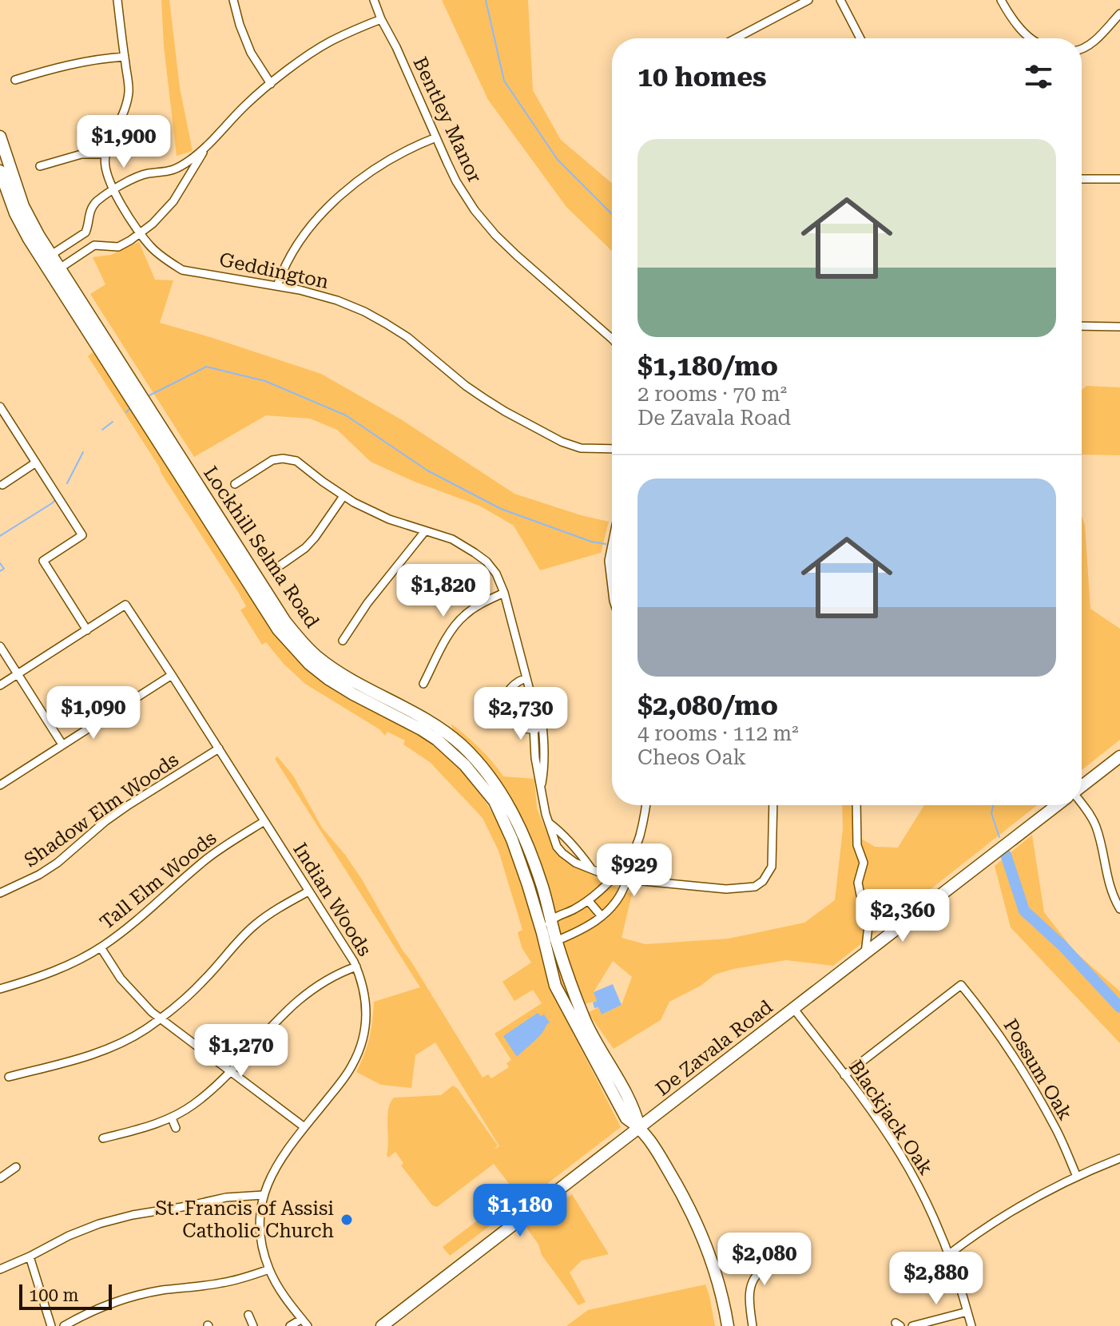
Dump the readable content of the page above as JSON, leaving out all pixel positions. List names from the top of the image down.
{
  "streets": {
    "main road": ["Lockhill Selma Road", "De Zavala Road"],
    "street": [
      "Bentley Manor",
      "Geddington",
      "Shadow Elm Woods",
      "Tall Elm Woods",
      "Indian Woods",
      "Possum Oak",
      "Blackjack Oak"
    ]
  },
  "crossings": [
    ["Lockhill Selma Road", "De Zavala Road"],
    ["Shadow Elm Woods", "Indian Woods"],
    ["Tall Elm Woods", "Indian Woods"],
    ["De Zavala Road", "Blackjack Oak"],
    ["Possum Oak", "Blackjack Oak"]
  ],
  "places": ["St. Francis of Assisi Catholic Church"],
  "scale_bar": "100 m",
  "page": {
    "heading": "10 homes",
    "price": [
      "$1,900",
      "$1,820",
      "$1,090",
      "$2,730",
      "$929",
      "$2,360",
      "$1,270",
      "$1,180",
      "$2,080",
      "$2,880"
    ],
    "list": [
      {
        "name": "$1,180/mo",
        "note": "2 rooms · 70 m² · De Zavala Road"
      },
      {
        "name": "$2,080/mo",
        "note": "4 rooms · 112 m² · Cheos Oak"
      }
    ],
    "scale": "100 m"
  }
}
